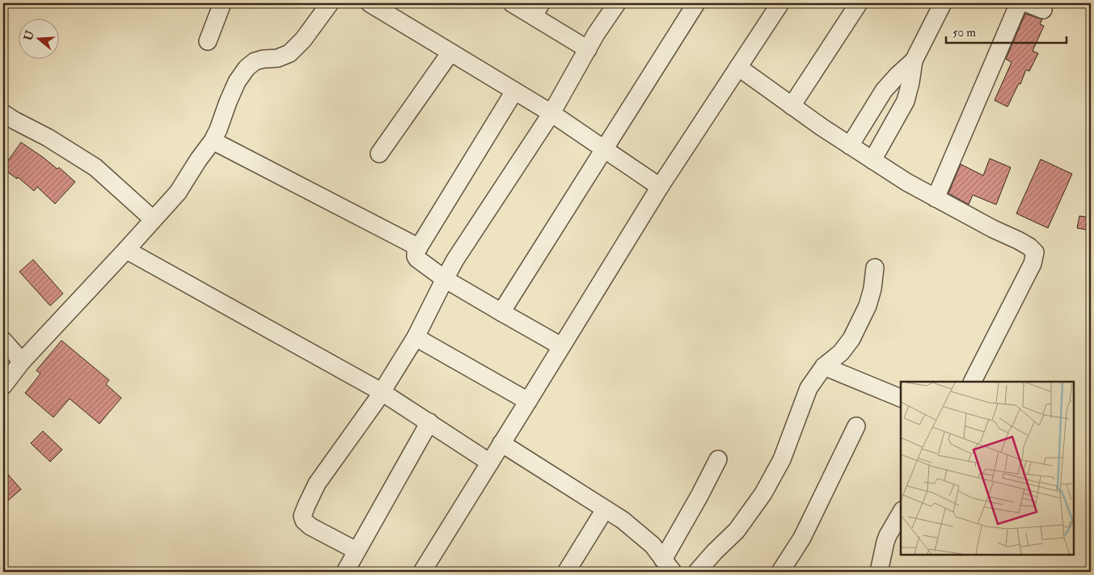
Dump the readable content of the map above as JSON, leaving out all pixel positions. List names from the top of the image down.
{
  "scale_bar": "50 m",
  "north": "left"
}
